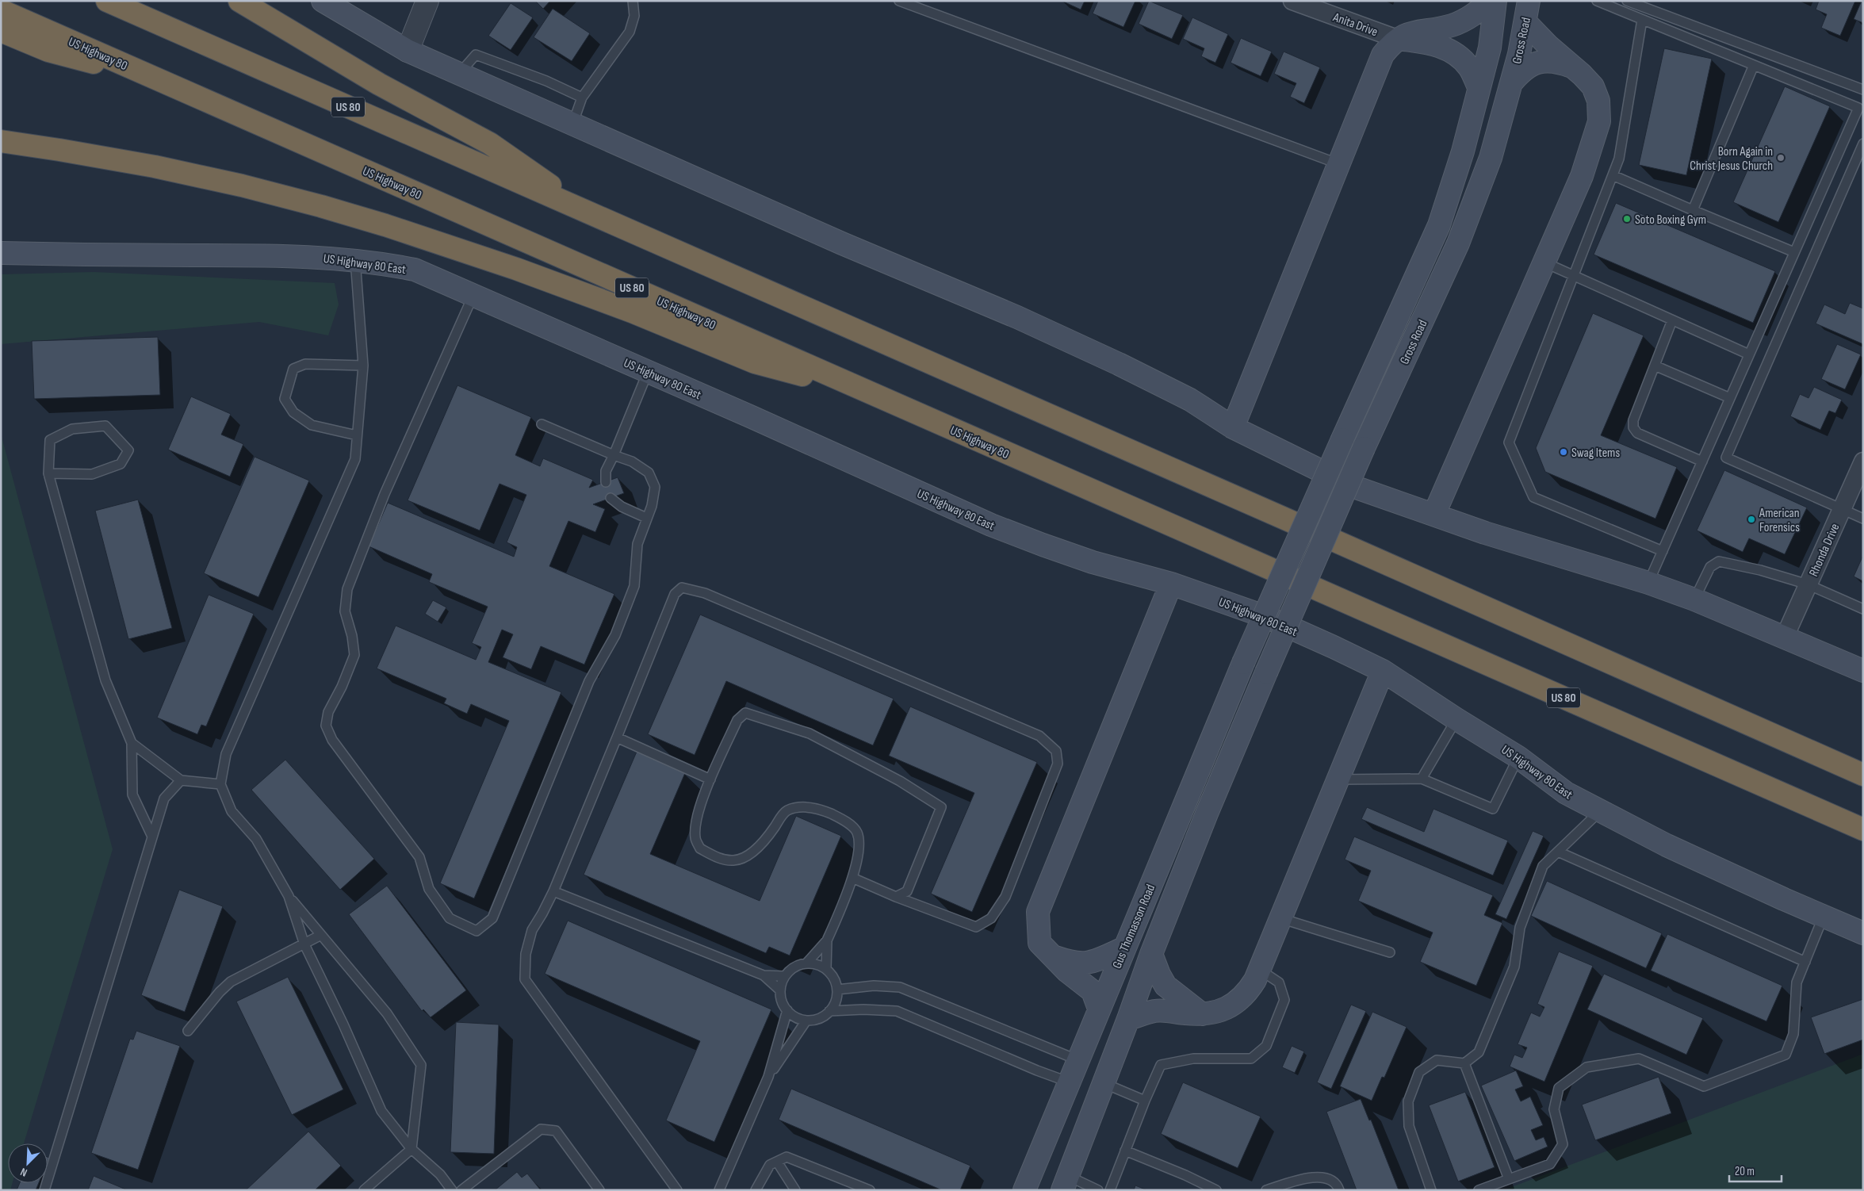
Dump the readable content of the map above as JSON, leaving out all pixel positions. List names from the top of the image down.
{
  "streets": {
    "highway": ["US Highway 80", "US 80"],
    "main road": ["Gross Road", "US Highway 80 East", "Gus Thomasson Road"],
    "street": ["Anita Drive", "Rhonda Drive"]
  },
  "crossings": [
    ["Gross Road", "Gus Thomasson Road"]
  ],
  "places": [
    "Born Again in Christ Jesus Church",
    "Soto Boxing Gym",
    "Swag Items",
    "American Forensics"
  ],
  "scale_bar": "20 m",
  "north": "bottom left"
}
